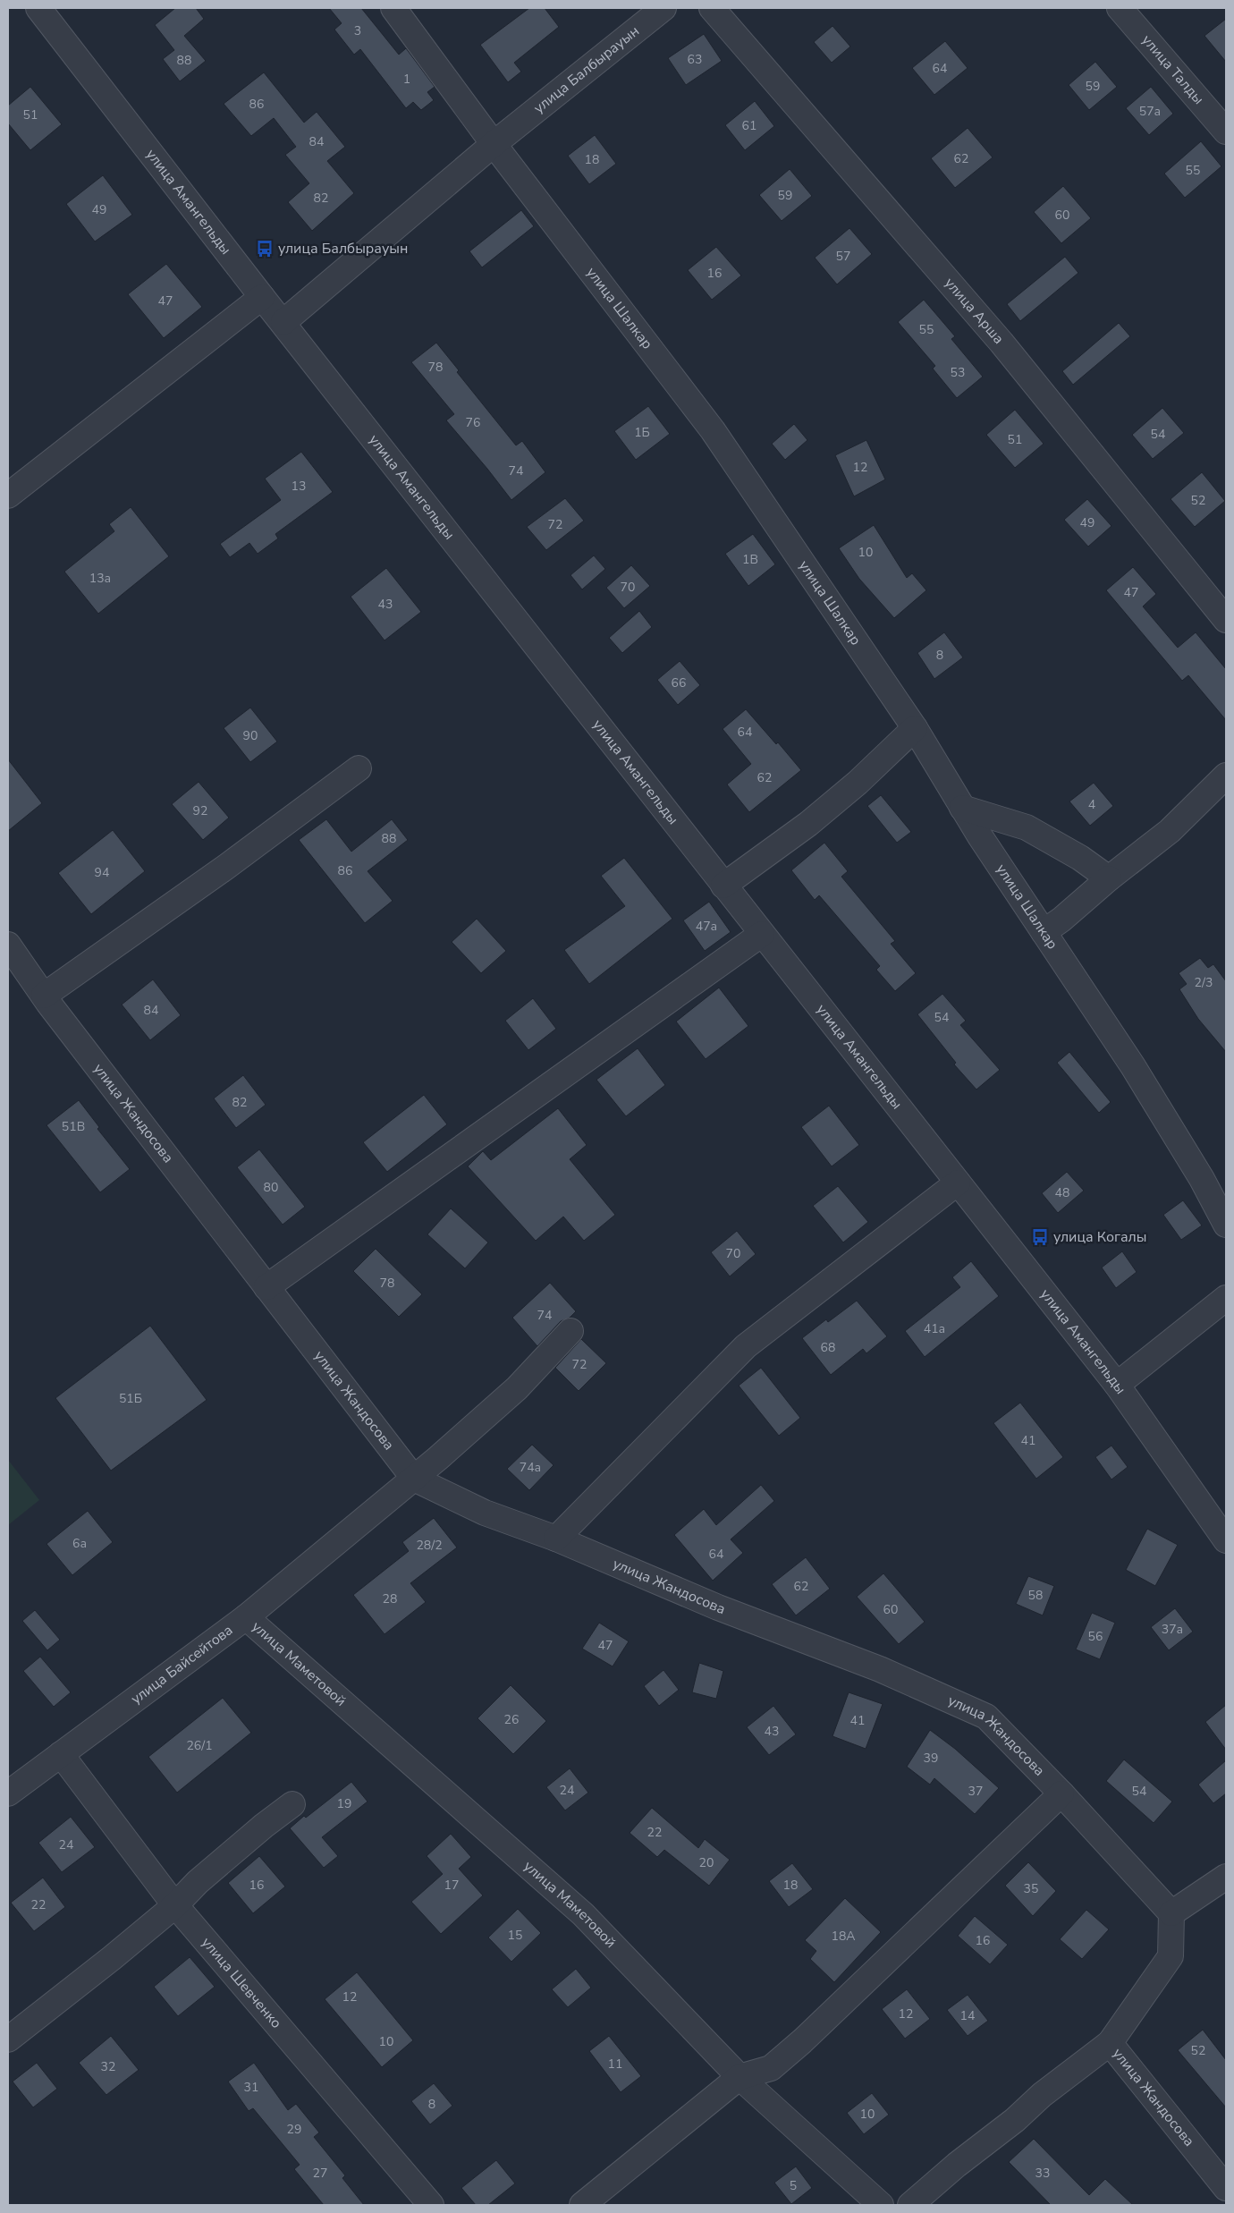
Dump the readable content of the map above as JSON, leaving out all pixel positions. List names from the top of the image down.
{
  "streets": {
    "street": [
      "улица Балбырауын",
      "улица Талды",
      "улица Амангельды",
      "улица Шалкар",
      "улица Арша",
      "улица Жандосова",
      "улица Маметовой",
      "улица Байсейтова",
      "улица Шевченко"
    ]
  },
  "crossings": [
    ["улица Балбырауын", "улица Амангельды"],
    ["улица Балбырауын", "улица Шалкар"],
    ["улица Жандосова", "улица Байсейтова"],
    ["улица Маметовой", "улица Байсейтова"],
    ["улица Байсейтова", "улица Шевченко"]
  ],
  "places": {
    "bus stop": ["улица Балбырауын", "улица Когалы"]
  },
  "house_numbers": [
    "3",
    "63",
    "88",
    "64",
    "1",
    "59",
    "86",
    "57а",
    "51",
    "61",
    "84",
    "62",
    "18",
    "55",
    "59",
    "82",
    "49",
    "60",
    "57",
    "16",
    "47",
    "55",
    "78",
    "53",
    "76",
    "1Б",
    "54",
    "51",
    "12",
    "74",
    "13",
    "52",
    "49",
    "72",
    "10",
    "1В",
    "13а",
    "70",
    "47",
    "43",
    "8",
    "66",
    "64",
    "90",
    "62",
    "4",
    "92",
    "88",
    "86",
    "94",
    "47а",
    "2/3",
    "84",
    "54",
    "82",
    "51В",
    "80",
    "48",
    "70",
    "78",
    "74",
    "41а",
    "68",
    "72",
    "51Б",
    "41",
    "74а",
    "6а",
    "28/2",
    "64",
    "62",
    "58",
    "28",
    "60",
    "37а",
    "56",
    "47",
    "26",
    "41",
    "43",
    "26/1",
    "39",
    "24",
    "37",
    "54",
    "19",
    "22",
    "24",
    "20",
    "16",
    "17",
    "18",
    "35",
    "22",
    "15",
    "18A",
    "16",
    "12",
    "12",
    "14",
    "10",
    "52",
    "11",
    "32",
    "31",
    "8",
    "10",
    "29",
    "27",
    "33",
    "5"
  ]
}
